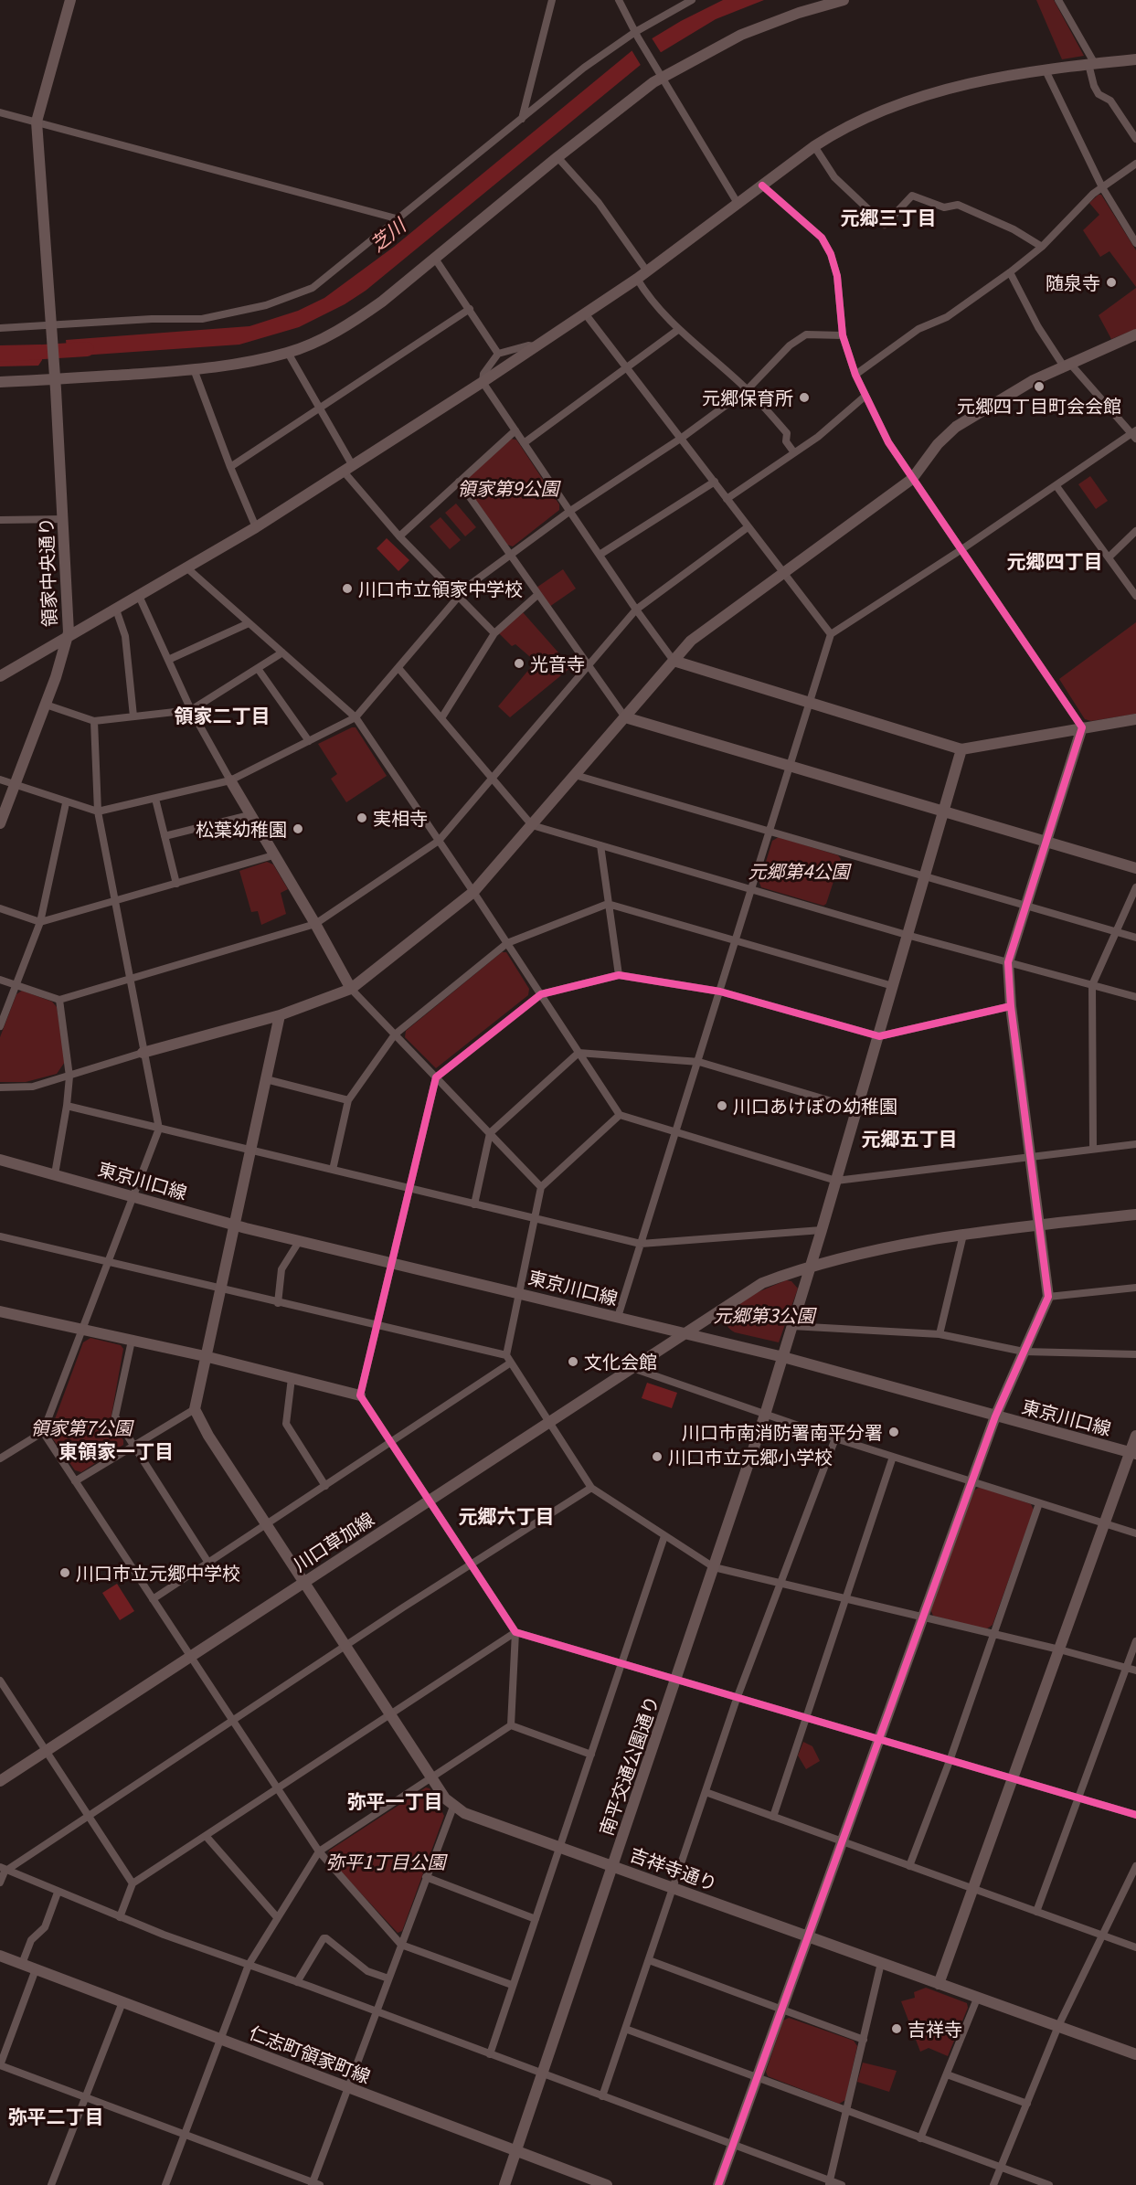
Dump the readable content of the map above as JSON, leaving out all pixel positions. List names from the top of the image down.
{
  "streets": {
    "street": [
      "領家中央通り",
      "東京川口線",
      "川口草加線",
      "南平交通公園通り",
      "吉祥寺通り",
      "仁志町領家町線"
    ]
  },
  "crossings": [
    ["東京川口線", "川口草加線"],
    ["東京川口線", "南平交通公園通り"],
    ["川口草加線", "南平交通公園通り"],
    ["南平交通公園通り", "吉祥寺通り"],
    ["南平交通公園通り", "仁志町領家町線"]
  ],
  "districts": [
    "元郷三丁目",
    "元郷四丁目",
    "領家二丁目",
    "元郷五丁目",
    "東領家一丁目",
    "元郷六丁目",
    "弥平一丁目",
    "弥平二丁目"
  ],
  "water": ["芝川"],
  "parks": [
    "領家第9公園",
    "元郷第4公園",
    "元郷第3公園",
    "領家第7公園",
    "弥平1丁目公園"
  ],
  "places": [
    "随泉寺",
    "元郷四丁目町会会館",
    "元郷保育所",
    "川口市立領家中学校",
    "光音寺",
    "実相寺",
    "松葉幼稚園",
    "川口あけぼの幼稚園",
    "文化会館",
    "川口市南消防署南平分署",
    "川口市立元郷小学校",
    "川口市立元郷中学校",
    "吉祥寺"
  ]
}
